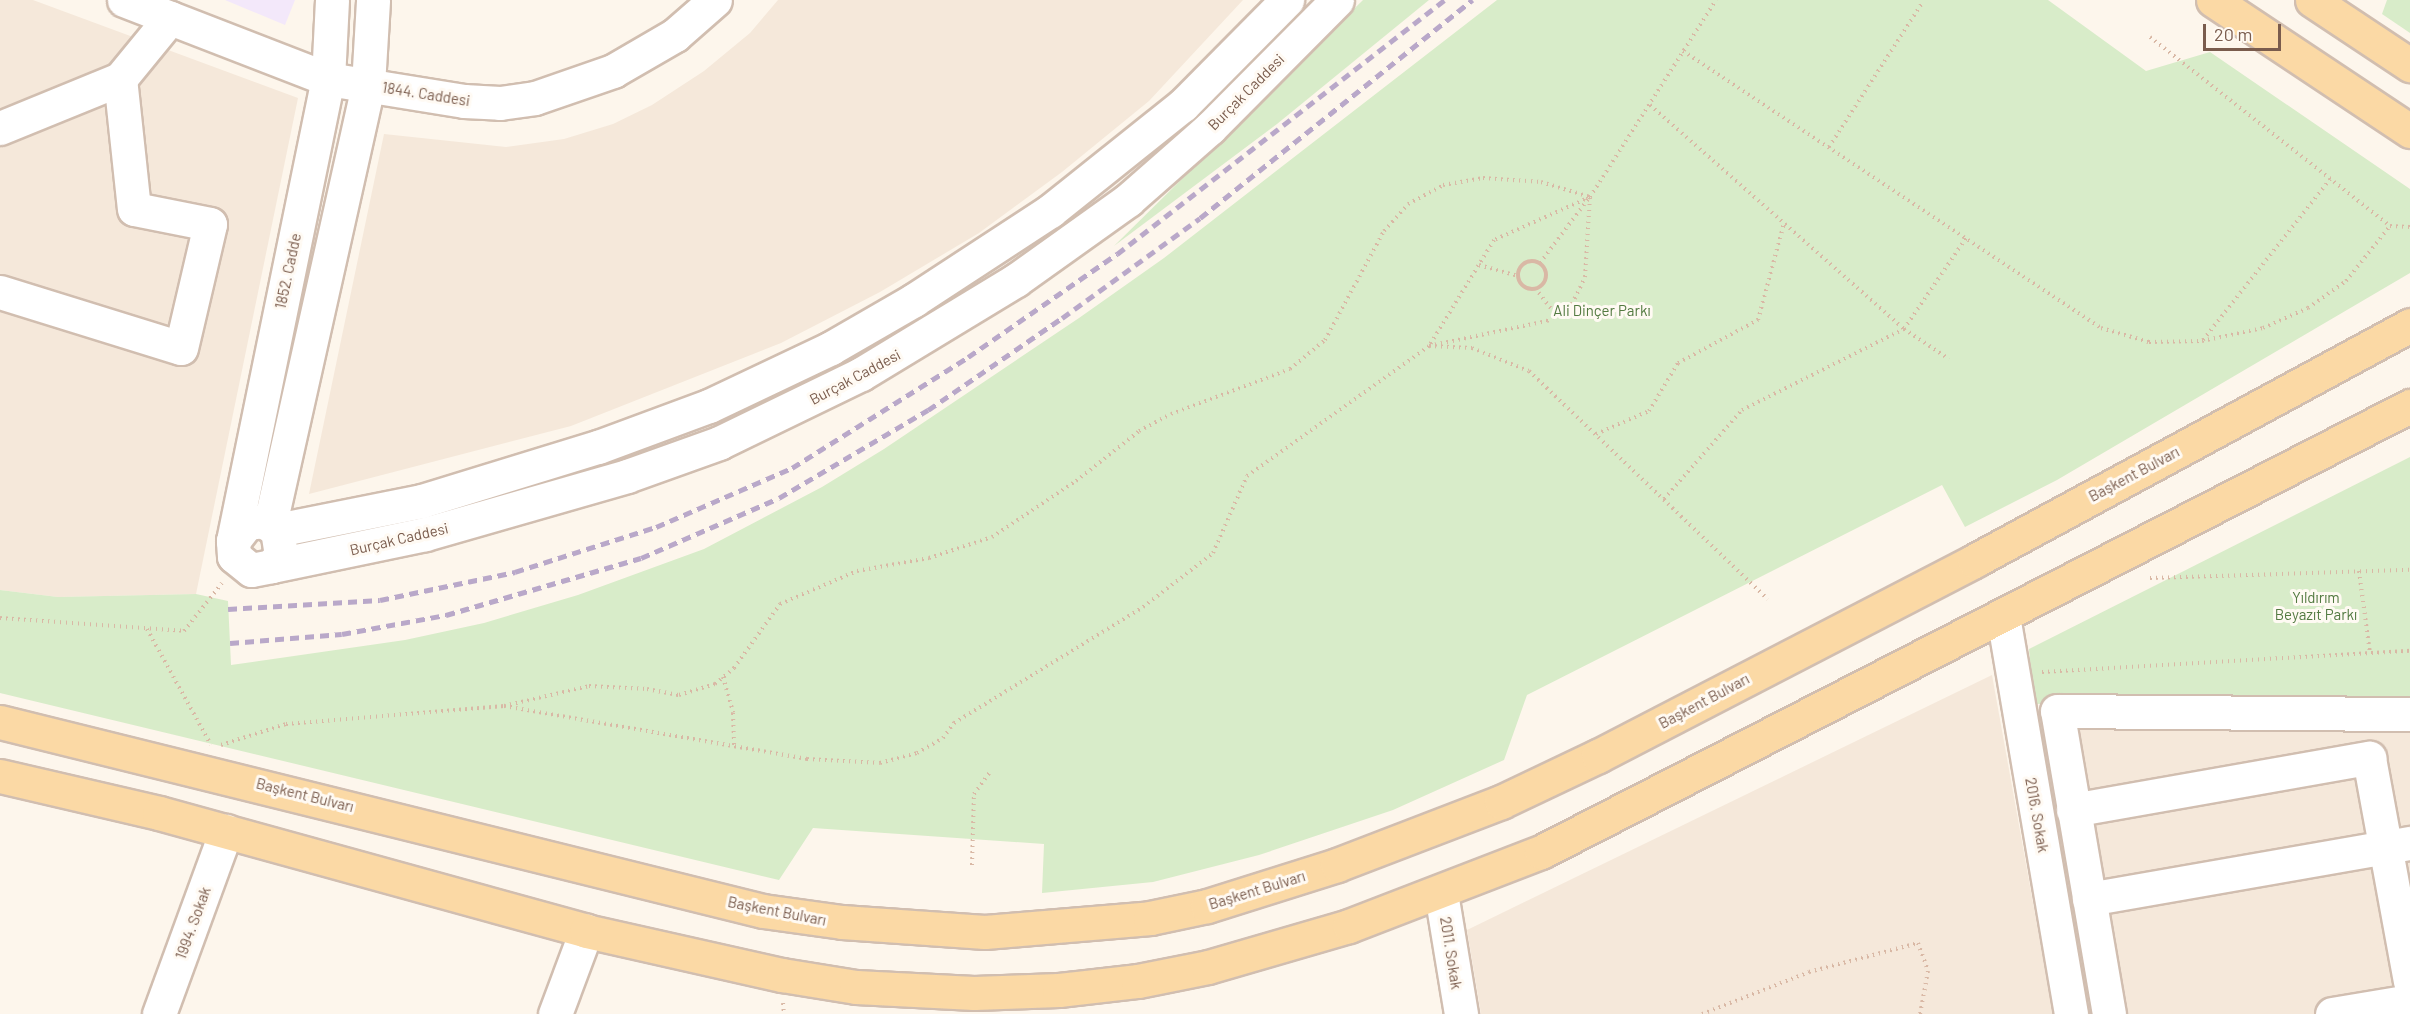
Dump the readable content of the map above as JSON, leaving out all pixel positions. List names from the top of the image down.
{
  "streets": {
    "main road": ["Başkent Bulvarı"],
    "street": [
      "Burçak Caddesi",
      "1844. Caddesi",
      "1852. Cadde",
      "2016. Sokak",
      "1994. Sokak",
      "2011. Sokak"
    ]
  },
  "crossings": [
    ["Burçak Caddesi", "1852. Cadde"],
    ["1844. Caddesi", "1852. Cadde"]
  ],
  "parks": ["Ali Dinçer Parkı", "Yıldırım Beyazıt Parkı"],
  "scale_bar": "20 m"
}
